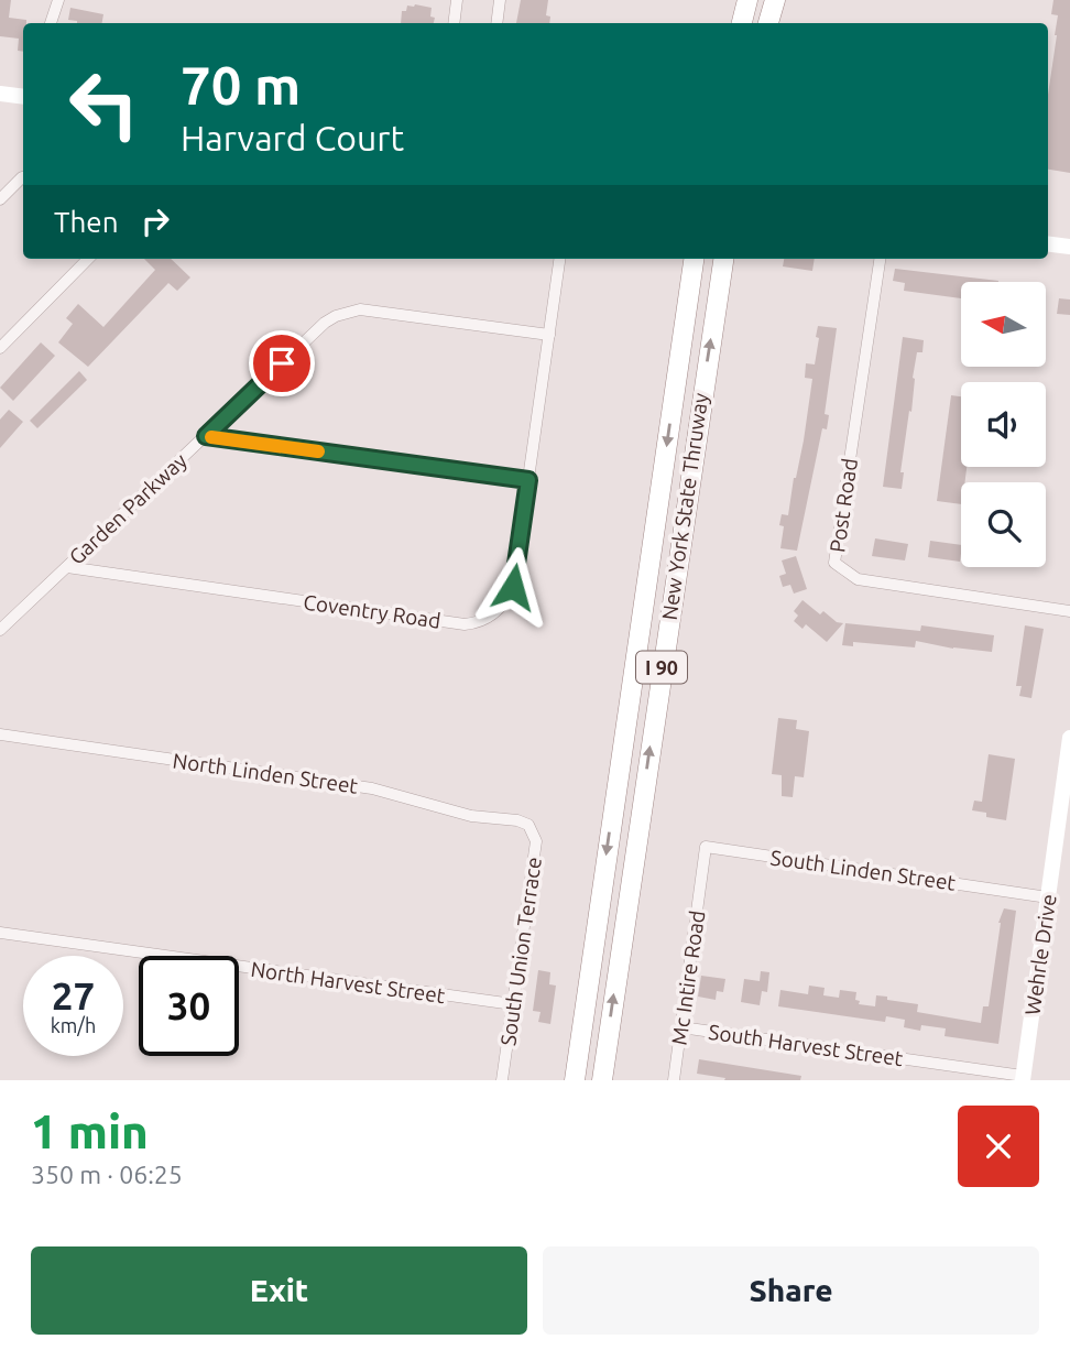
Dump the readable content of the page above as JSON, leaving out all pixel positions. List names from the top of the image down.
{
  "streets": {
    "highway": ["New York State Thruway", "I 90"],
    "street": [
      "Post Road",
      "Garden Parkway",
      "Coventry Road",
      "North Linden Street",
      "South Linden Street",
      "South Union Terrace",
      "Wehrle Drive",
      "Mc Intire Road",
      "North Harvest Street",
      "South Harvest Street"
    ]
  },
  "crossings": [
    ["Garden Parkway", "Coventry Road"],
    ["North Linden Street", "South Union Terrace"],
    ["South Linden Street", "Wehrle Drive"],
    ["South Linden Street", "Mc Intire Road"],
    ["South Union Terrace", "North Harvest Street"],
    ["Wehrle Drive", "South Harvest Street"],
    ["Mc Intire Road", "South Harvest Street"]
  ],
  "north": "left",
  "page": {
    "turn": ["70 m", "Harvard Court"],
    "then": "Then",
    "speed": "27 km/h",
    "limit": "30",
    "heading": ["1 min", "350 m · 06:25"],
    "buttons": ["Exit", "Share"]
  }
}
